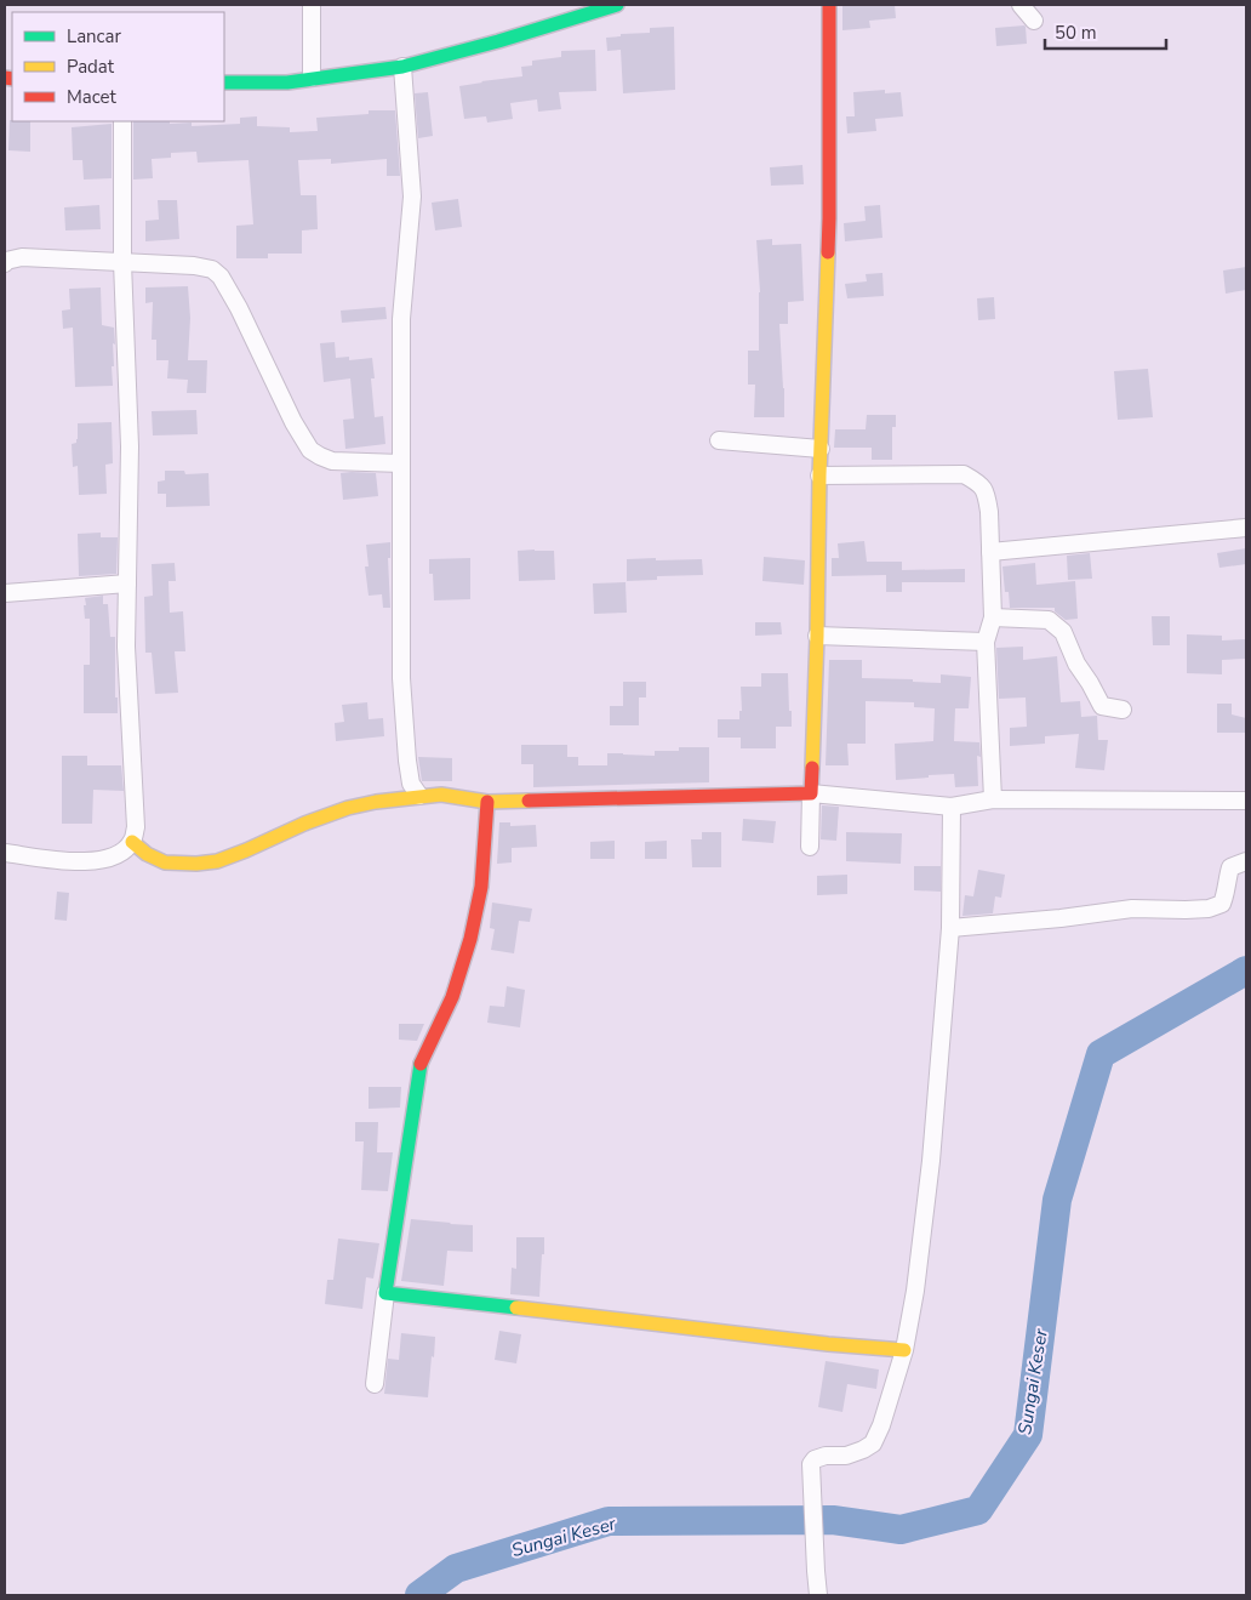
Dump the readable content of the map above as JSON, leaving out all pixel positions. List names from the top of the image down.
{
  "water": ["Sungai Keser"],
  "legend": ["Lancar", "Padat", "Macet"],
  "scale_bar": "50 m"
}
